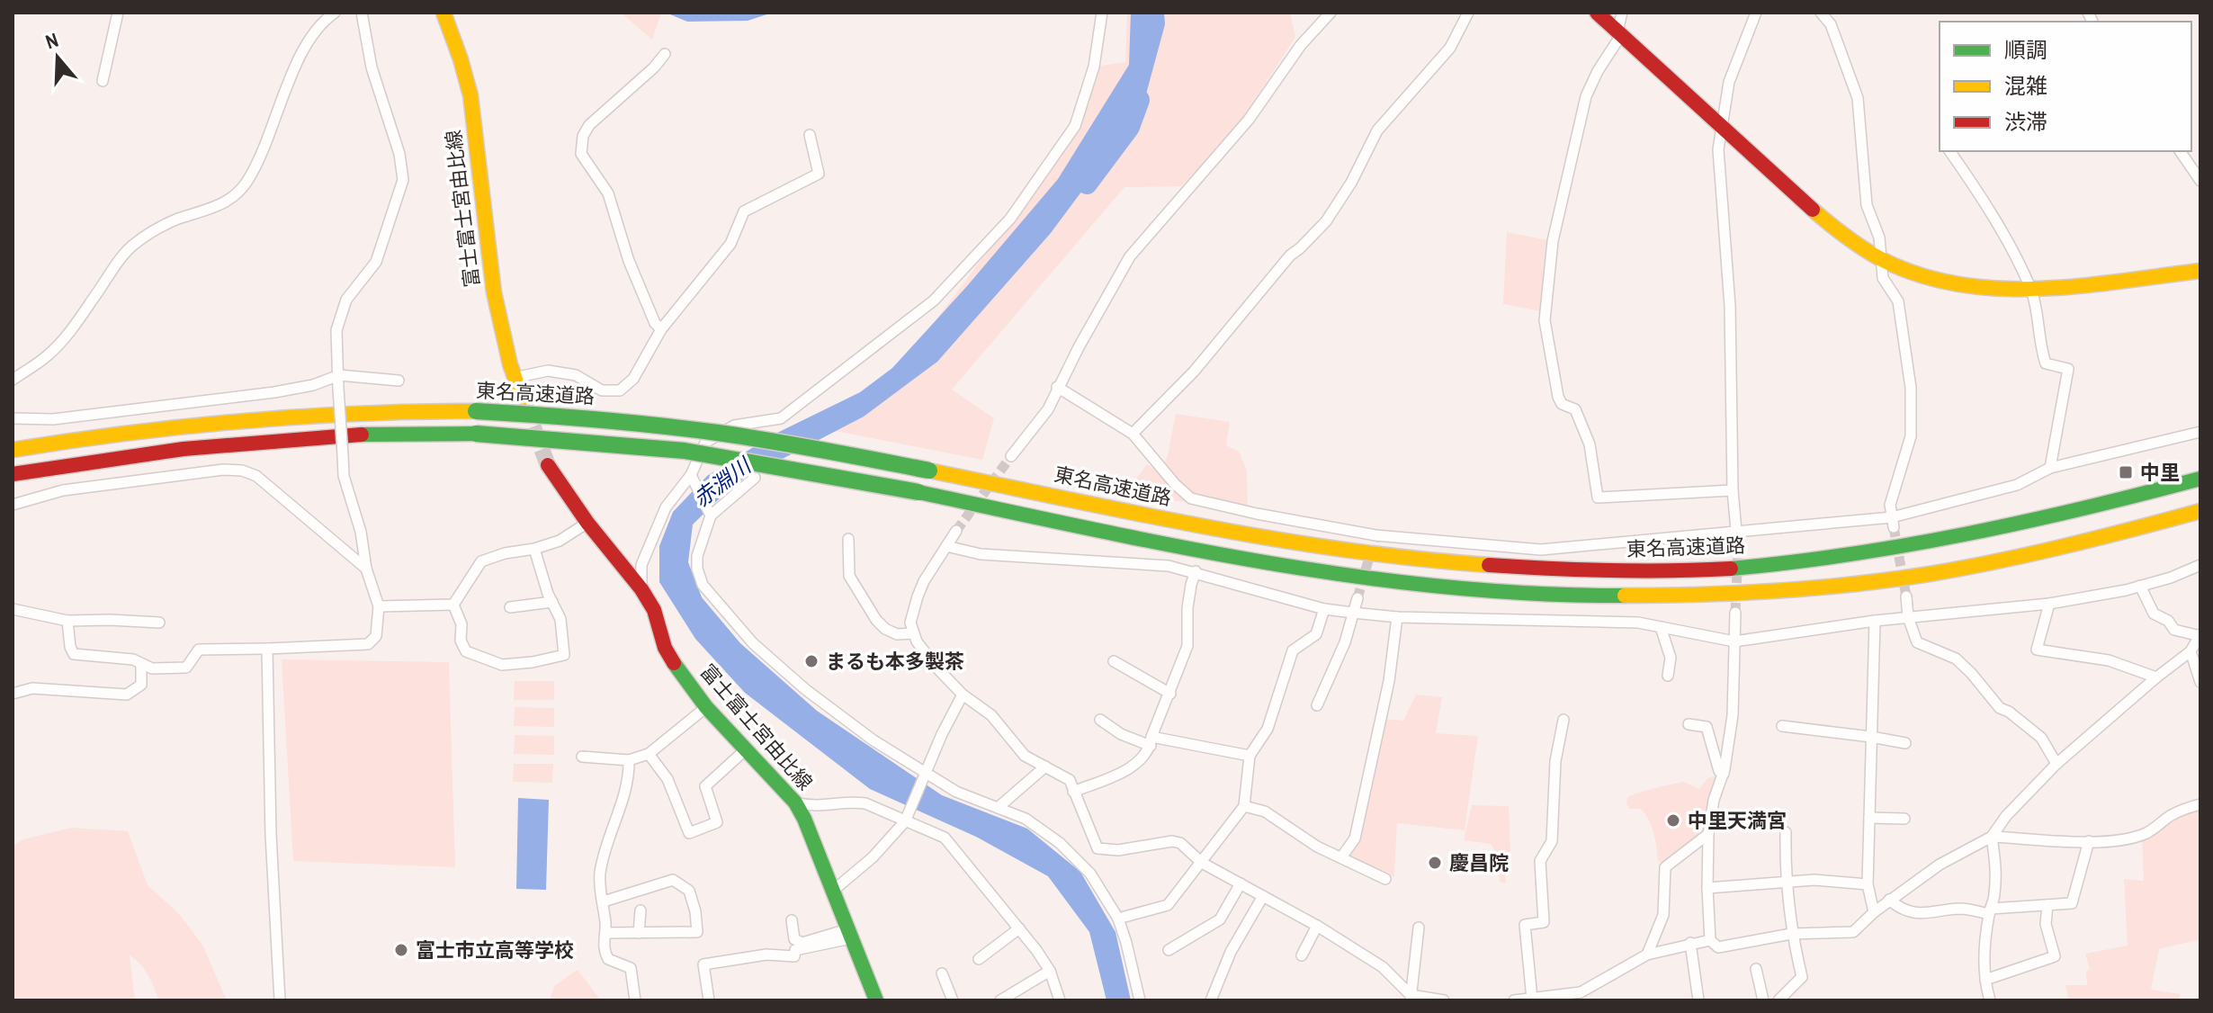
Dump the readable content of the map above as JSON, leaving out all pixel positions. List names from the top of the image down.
{
  "streets": {
    "main road": ["富士富士宮由比線", "東名高速道路"]
  },
  "water": ["赤淵川"],
  "places": {
    "transit": ["中里"],
    "other": [
      "まるも本多製茶",
      "中里天満宮",
      "慶昌院",
      "富士市立高等学校"
    ]
  },
  "legend": ["順調", "混雑", "渋滞"],
  "north": "top"
}
